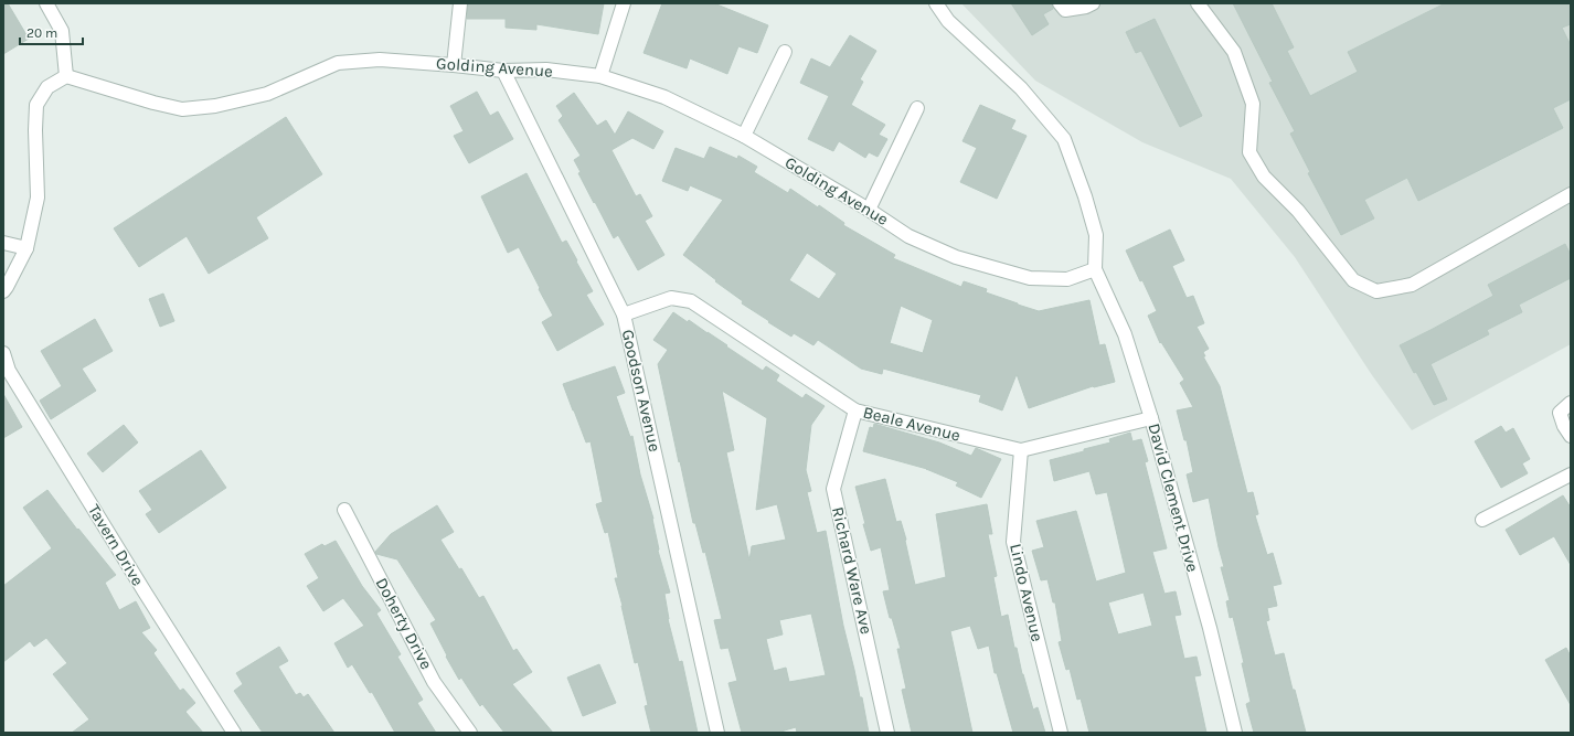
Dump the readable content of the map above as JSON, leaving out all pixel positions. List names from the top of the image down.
{
  "streets": {
    "street": [
      "Golding Avenue",
      "Goodson Avenue",
      "Beale Avenue",
      "David Clement Drive",
      "Tavern Drive",
      "Richard Ware Ave",
      "Lindo Avenue",
      "Doherty Drive"
    ]
  },
  "crossings": [
    ["Golding Avenue", "Goodson Avenue"],
    ["Golding Avenue", "David Clement Drive"],
    ["Goodson Avenue", "Beale Avenue"],
    ["Beale Avenue", "David Clement Drive"],
    ["Beale Avenue", "Richard Ware Ave"],
    ["Beale Avenue", "Lindo Avenue"]
  ],
  "scale_bar": "20 m"
}
